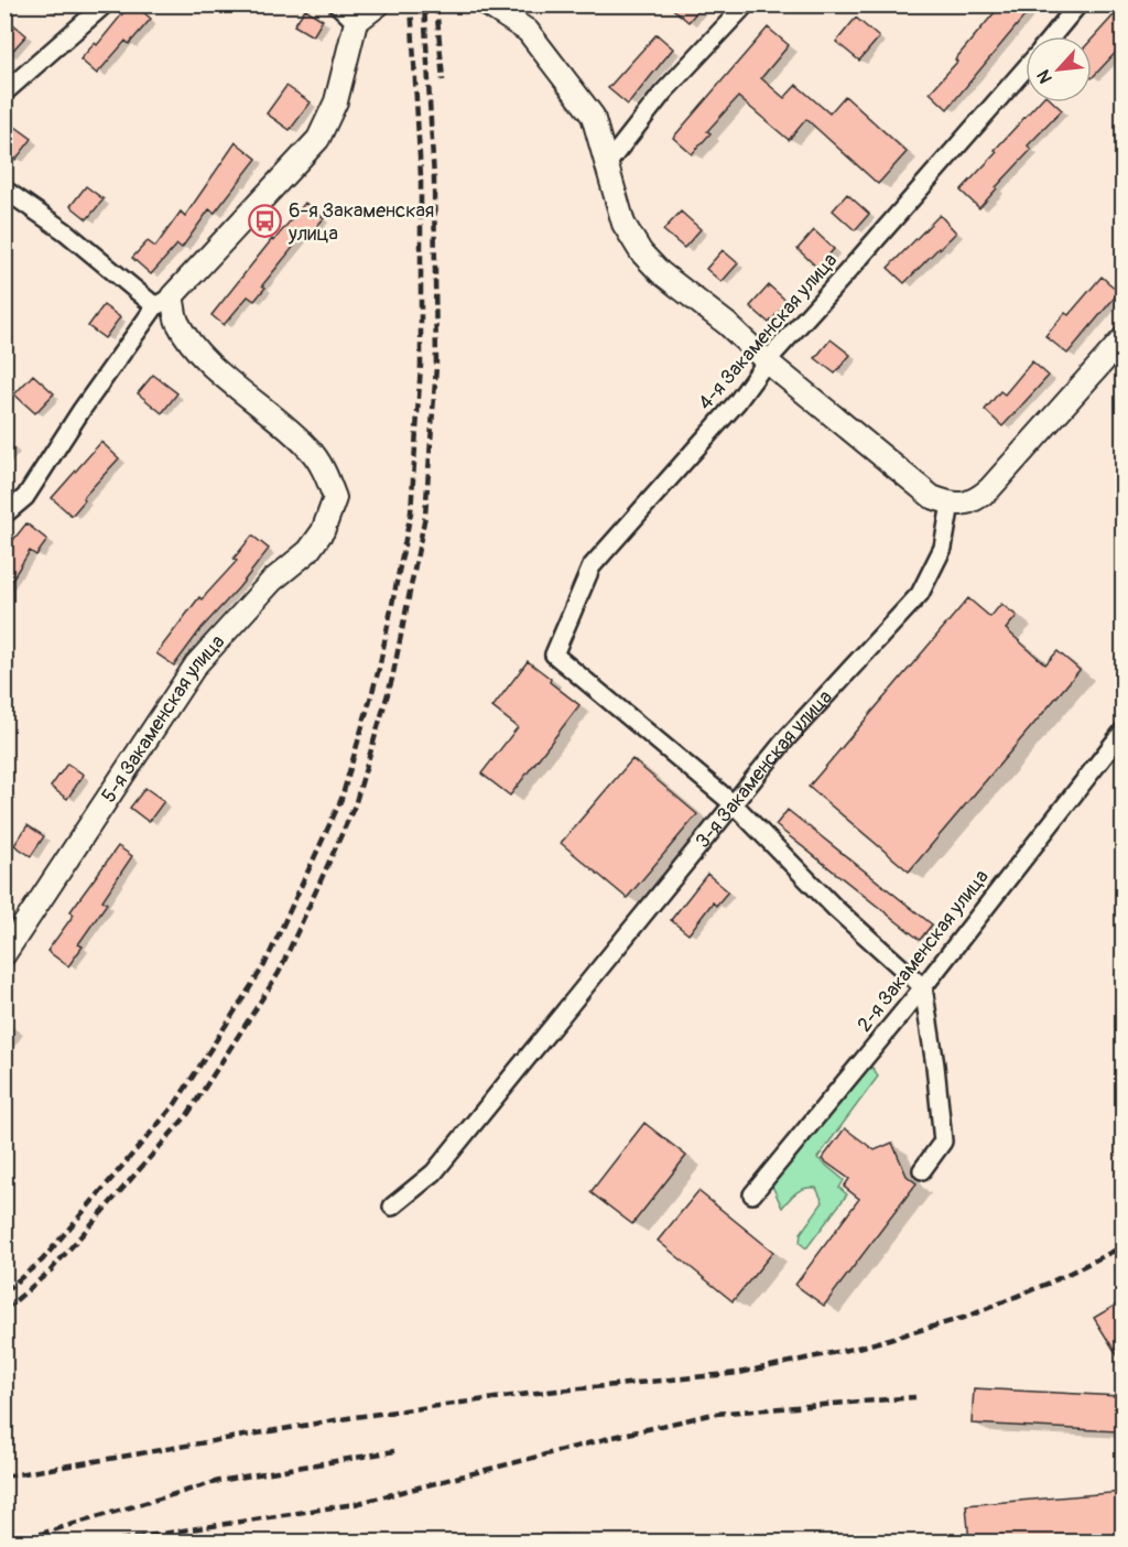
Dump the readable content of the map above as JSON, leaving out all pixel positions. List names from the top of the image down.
{
  "streets": {
    "street": [
      "4-я Закаменская улица",
      "5-я Закаменская улица",
      "3-я Закаменская улица",
      "2-я Закаменская улица"
    ]
  },
  "crossings": [
    ["4-я Закаменская улица", "3-я Закаменская улица"]
  ],
  "places": {
    "bus stop": ["6-я Закаменская улица"]
  },
  "north": "bottom left"
}
